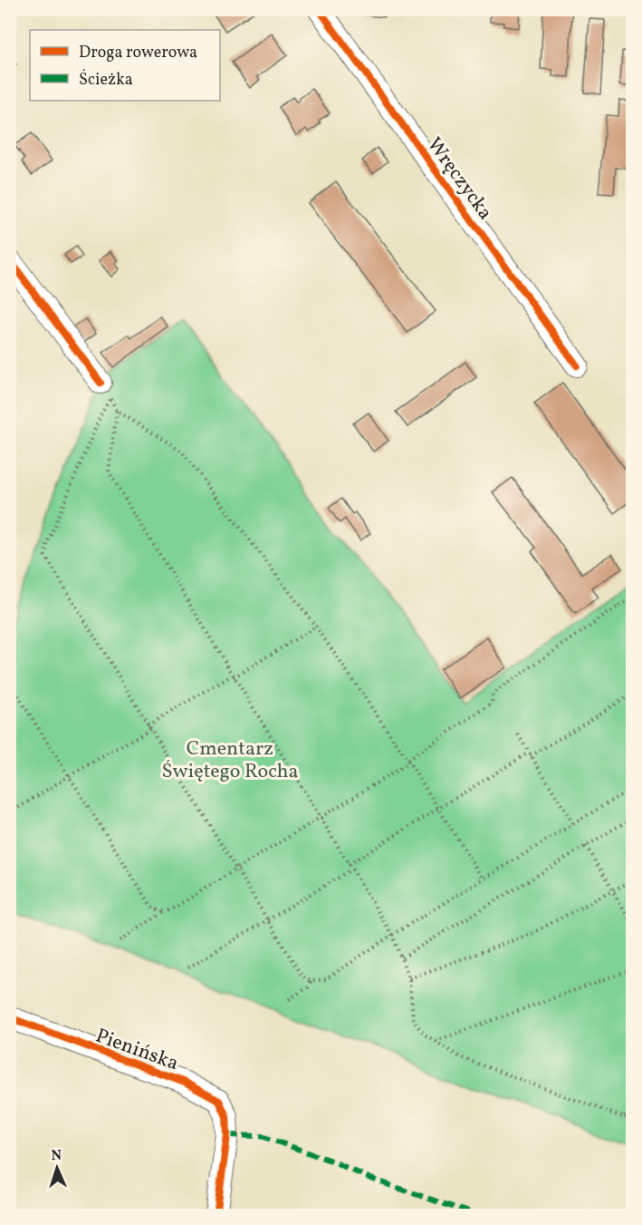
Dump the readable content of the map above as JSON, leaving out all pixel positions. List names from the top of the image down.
{
  "streets": {
    "street": ["Wręczycka", "Pienińska"]
  },
  "parks": ["Cmentarz Świętego Rocha"],
  "legend": ["Droga rowerowa", "Ścieżka"],
  "north": "top"
}
